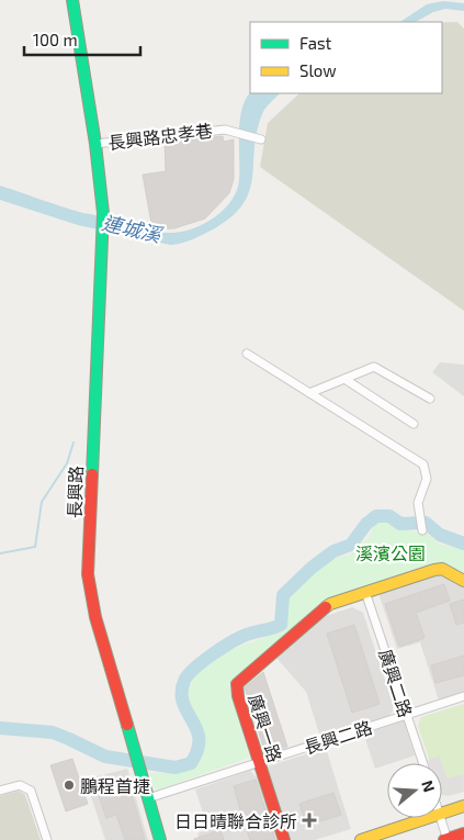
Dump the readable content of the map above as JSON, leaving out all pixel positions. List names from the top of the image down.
{
  "streets": {
    "main road": ["長興路", "廣興一路"],
    "street": ["長興路忠孝巷", "廣興二路", "長興二路"]
  },
  "crossings": [
    ["長興路忠孝巷", "長興路"],
    ["長興路", "長興二路"],
    ["廣興二路", "廣興一路"],
    ["廣興二路", "長興二路"],
    ["廣興一路", "長興二路"]
  ],
  "water": ["連城溪"],
  "parks": ["溪濱公園"],
  "places": {
    "other": ["鵬程首捷"],
    "health": ["日日晴聯合診所"]
  },
  "legend": ["Fast", "Slow"],
  "scale_bar": "100 m",
  "north": "right"
}
